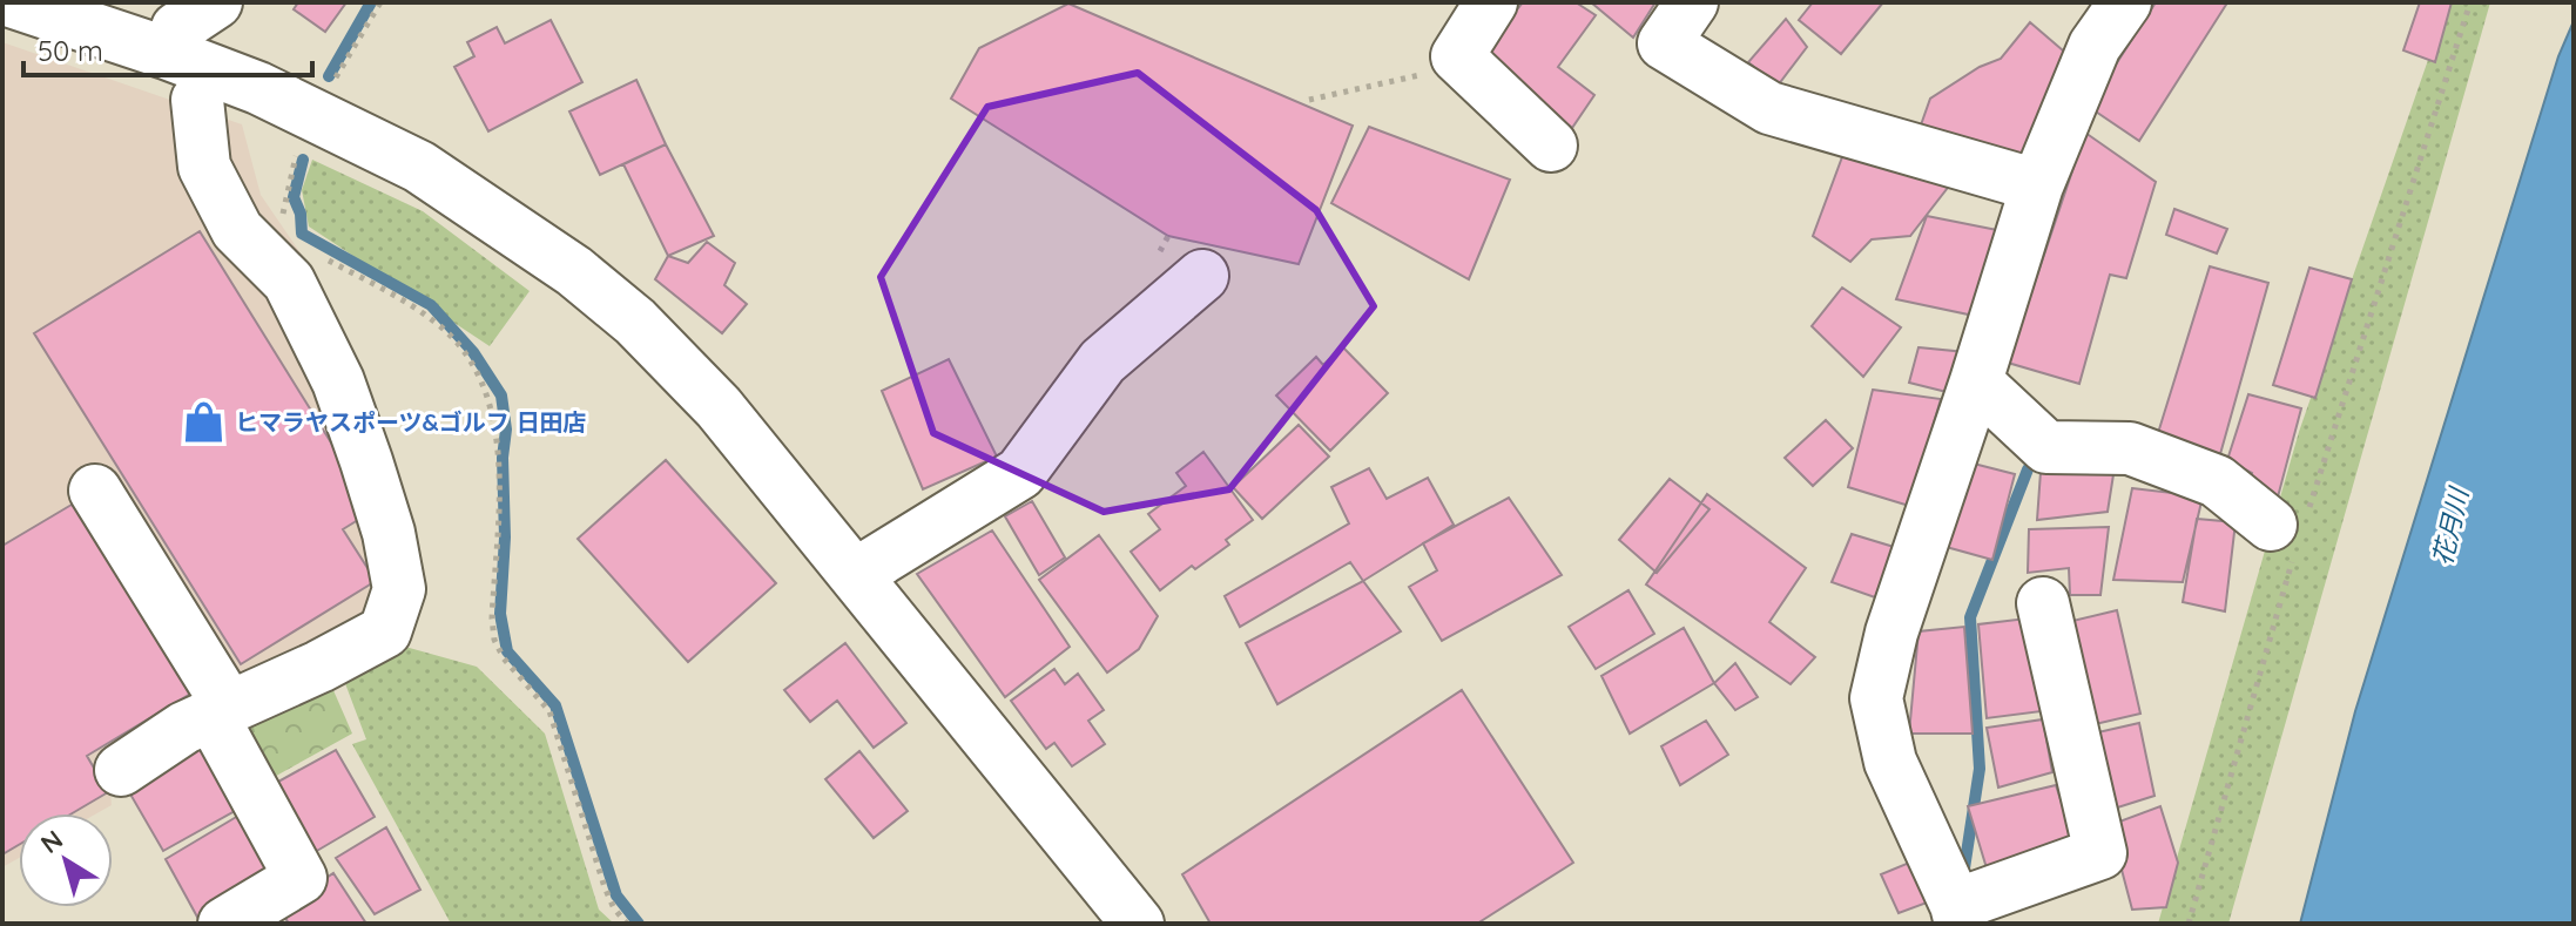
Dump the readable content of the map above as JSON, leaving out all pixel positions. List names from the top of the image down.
{
  "water": ["花月川"],
  "places": {
    "shop": ["ヒマラヤスポーツ&ゴルフ 日田店"]
  },
  "scale_bar": "50 m",
  "north": "top left"
}
